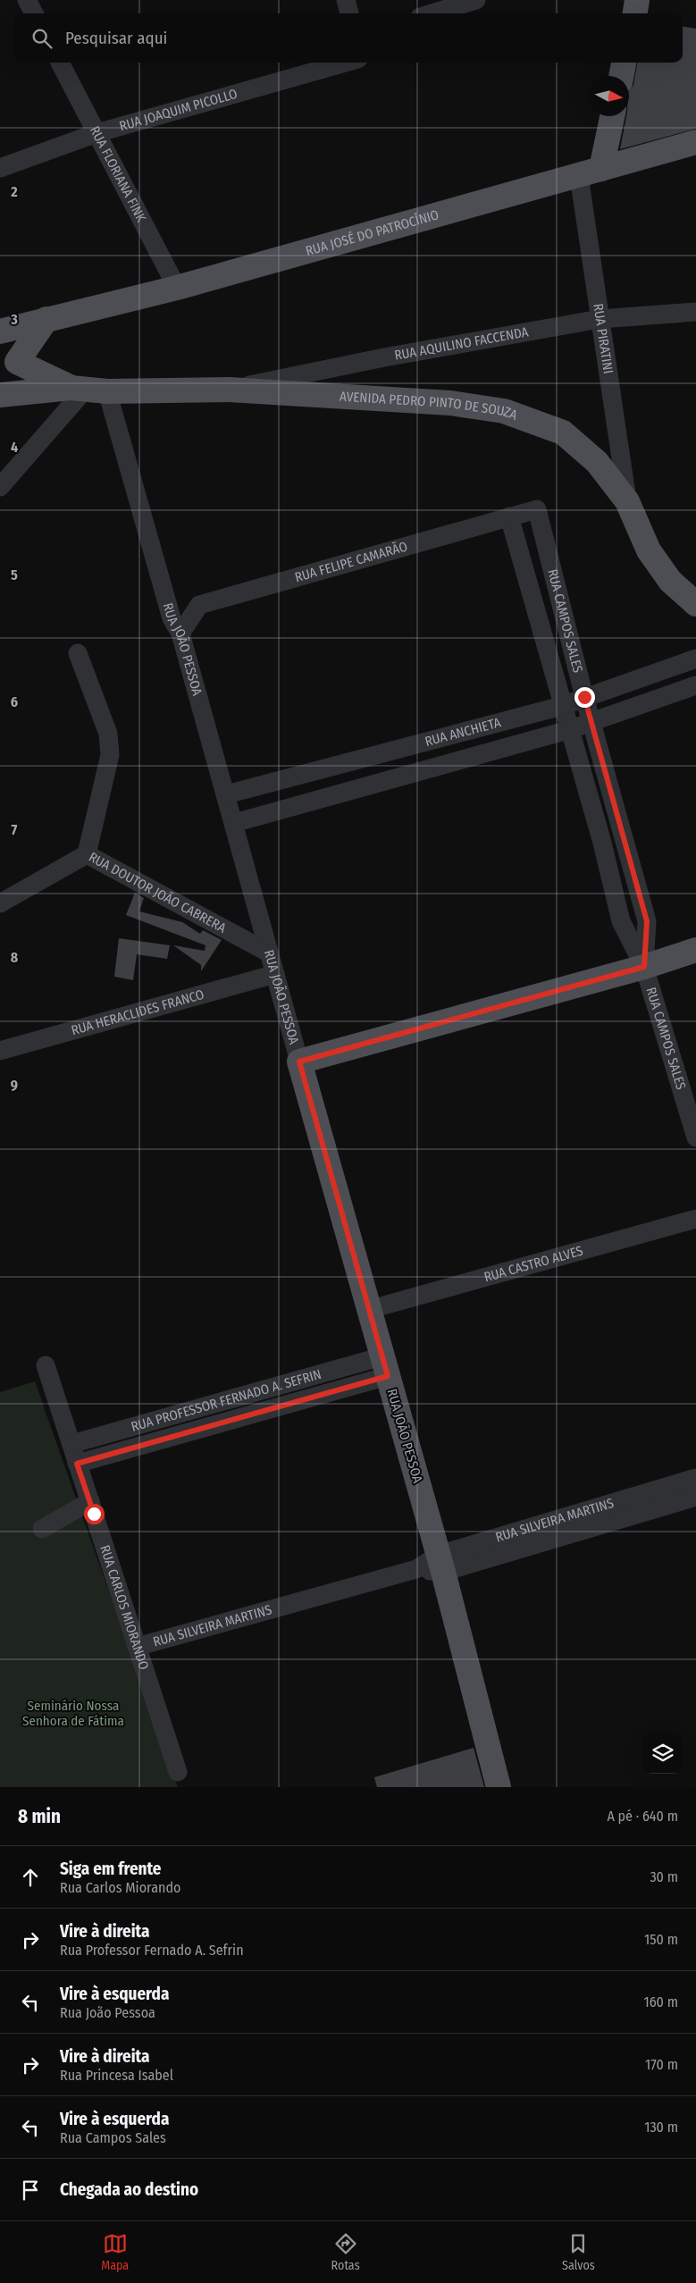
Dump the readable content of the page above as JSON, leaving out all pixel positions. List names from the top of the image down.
{
  "streets": {
    "main road": ["RUA JOSÉ DO PATROCÍNIO", "AVENIDA PEDRO PINTO DE SOUZA", "RUA JOÃO PESSOA"],
    "street": [
      "RUA JOAQUIM PICOLLO",
      "RUA FLORIANA FINK",
      "RUA PIRATINI",
      "RUA AQUILINO FACCENDA",
      "RUA FELIPE CAMARÃO",
      "RUA CAMPOS SALES",
      "RUA ANCHIETA",
      "RUA DOUTOR JOÃO CABRERA",
      "RUA HERACLIDES FRANCO",
      "RUA CASTRO ALVES",
      "RUA PROFESSOR FERNADO A. SEFRIN",
      "RUA SILVEIRA MARTINS",
      "RUA CARLOS MIORANDO"
    ]
  },
  "crossings": [
    ["RUA JOAQUIM PICOLLO", "RUA FLORIANA FINK"],
    ["RUA FLORIANA FINK", "RUA JOSÉ DO PATROCÍNIO"],
    ["RUA JOSÉ DO PATROCÍNIO", "RUA PIRATINI"],
    ["RUA PIRATINI", "RUA AQUILINO FACCENDA"],
    ["RUA PIRATINI", "AVENIDA PEDRO PINTO DE SOUZA"],
    ["RUA AQUILINO FACCENDA", "AVENIDA PEDRO PINTO DE SOUZA"],
    ["AVENIDA PEDRO PINTO DE SOUZA", "RUA JOÃO PESSOA"],
    ["RUA FELIPE CAMARÃO", "RUA CAMPOS SALES"],
    ["RUA FELIPE CAMARÃO", "RUA JOÃO PESSOA"],
    ["RUA CAMPOS SALES", "RUA ANCHIETA"],
    ["RUA JOÃO PESSOA", "RUA ANCHIETA"],
    ["RUA JOÃO PESSOA", "RUA DOUTOR JOÃO CABRERA"],
    ["RUA JOÃO PESSOA", "RUA HERACLIDES FRANCO"],
    ["RUA JOÃO PESSOA", "RUA CASTRO ALVES"],
    ["RUA JOÃO PESSOA", "RUA PROFESSOR FERNADO A. SEFRIN"],
    ["RUA JOÃO PESSOA", "RUA SILVEIRA MARTINS"],
    ["RUA PROFESSOR FERNADO A. SEFRIN", "RUA CARLOS MIORANDO"],
    ["RUA SILVEIRA MARTINS", "RUA CARLOS MIORANDO"]
  ],
  "parks": ["Seminário Nossa Senhora de Fátima"],
  "north": "right",
  "page": {
    "search": "Pesquisar aqui",
    "heading": ["8 min", "A pé · 640 m"],
    "list": [
      ["Siga em frente", "Rua Carlos Miorando", "30 m"],
      ["Vire à direita", "Rua Professor Fernado A. Sefrin", "150 m"],
      ["Vire à esquerda", "Rua João Pessoa", "160 m"],
      ["Vire à direita", "Rua Princesa Isabel", "170 m"],
      ["Vire à esquerda", "Rua Campos Sales", "130 m"],
      "Chegada ao destino"
    ],
    "nav": ["Mapa", "Rotas", "Salvos"]
  },
  "grid": {
    "rows": [
      "2",
      "3",
      "4",
      "5",
      "6",
      "7",
      "8",
      "9"
    ]
  }
}
